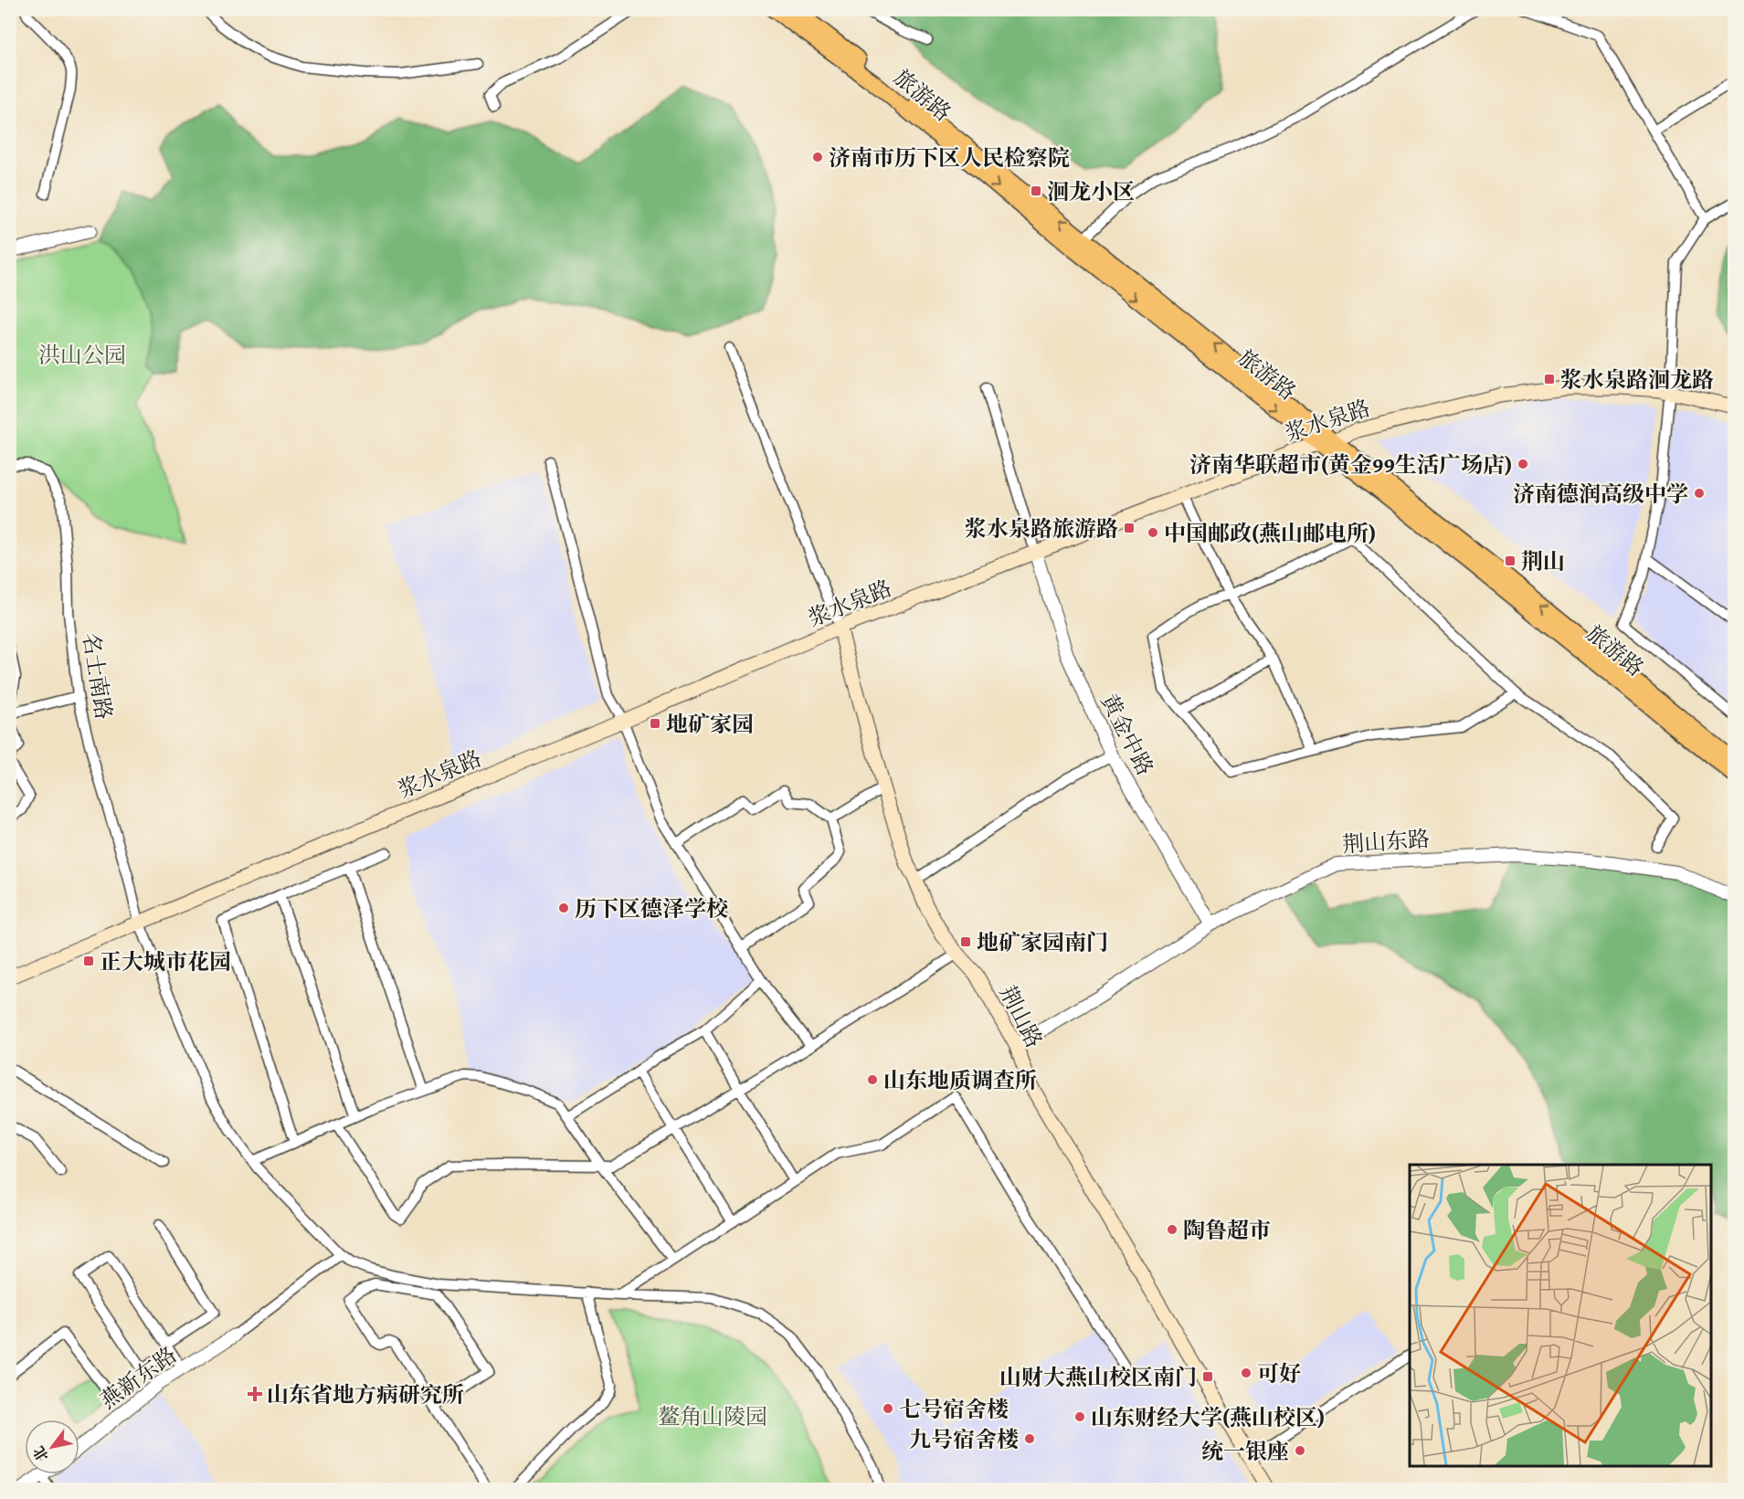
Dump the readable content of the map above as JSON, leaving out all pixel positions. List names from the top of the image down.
{
  "streets": {
    "main road": ["旅游路", "浆水泉路", "荆山路"],
    "street": [
      "名士南路",
      "黄金中路",
      "荆山东路",
      "燕新东路"
    ]
  },
  "crossings": [
    ["旅游路", "浆水泉路"],
    ["浆水泉路", "名士南路"],
    ["浆水泉路", "黄金中路"],
    ["浆水泉路", "荆山路"],
    ["黄金中路", "荆山东路"],
    ["荆山东路", "荆山路"]
  ],
  "parks": ["洪山公园", "鳌角山陵园"],
  "places": {
    "other": [
      "济南市历下区人民检察院",
      "济南华联超市(黄金99生活广场店)",
      "济南德润高级中学",
      "中国邮政(燕山邮电所)",
      "历下区德泽学校",
      "山东地质调查所",
      "陶鲁超市",
      "可好",
      "七号宿舍楼",
      "山东财经大学(燕山校区)",
      "九号宿舍楼",
      "统一银座"
    ],
    "transit": [
      "洄龙小区",
      "浆水泉路洄龙路",
      "浆水泉路旅游路",
      "荆山",
      "地矿家园",
      "地矿家园南门",
      "正大城市花园",
      "山财大燕山校区南门"
    ],
    "health": ["山东省地方病研究所"]
  },
  "north": "bottom left"
}
